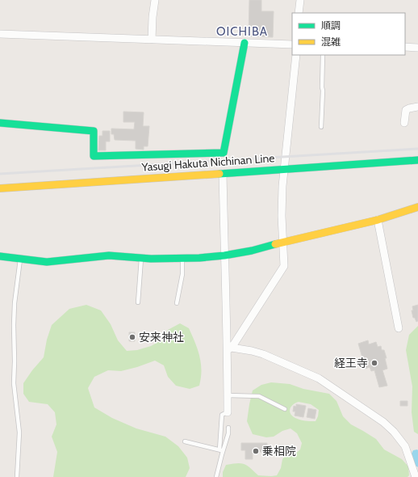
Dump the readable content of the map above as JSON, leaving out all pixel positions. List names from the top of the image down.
{
  "streets": {
    "street": ["Yasugi Hakuta Nichinan Line"]
  },
  "districts": ["OICHIBA"],
  "places": ["安来神社", "経王寺", "乗相院"],
  "legend": ["順調", "混雑"]
}
